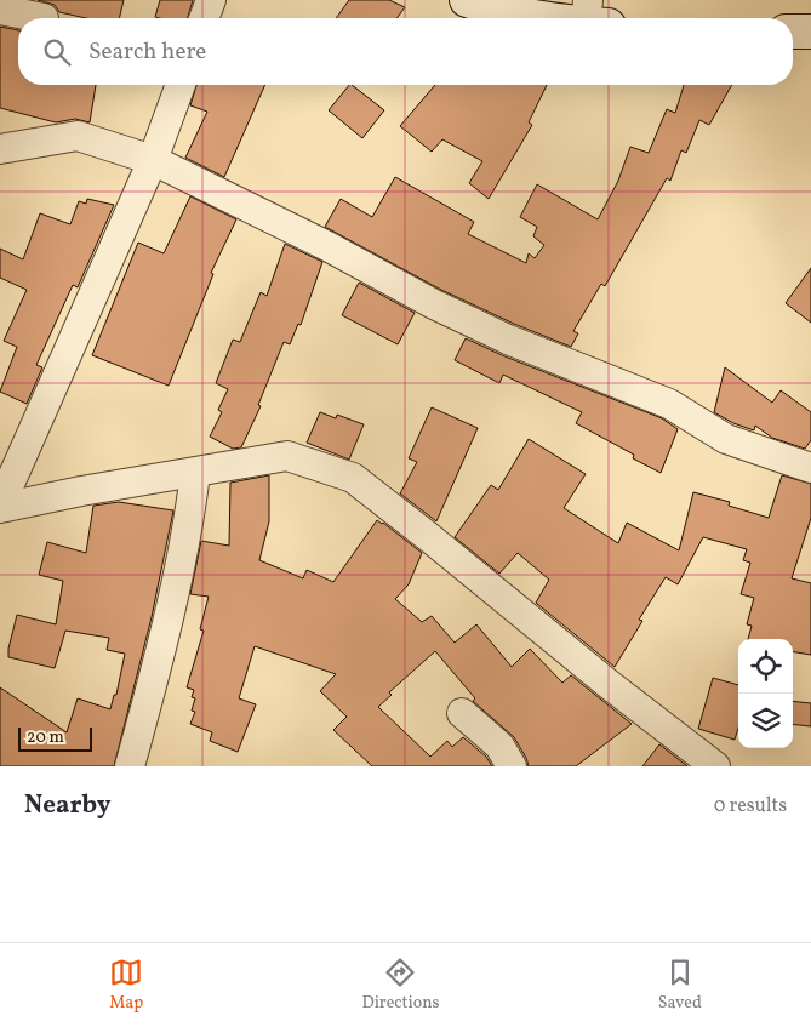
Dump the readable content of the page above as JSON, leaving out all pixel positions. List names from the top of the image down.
{
  "scale_bar": "20 m",
  "page": {
    "search": "Search here",
    "scale": "20 m",
    "heading": ["Nearby", "0 results"],
    "nav": ["Map", "Directions", "Saved"]
  }
}
